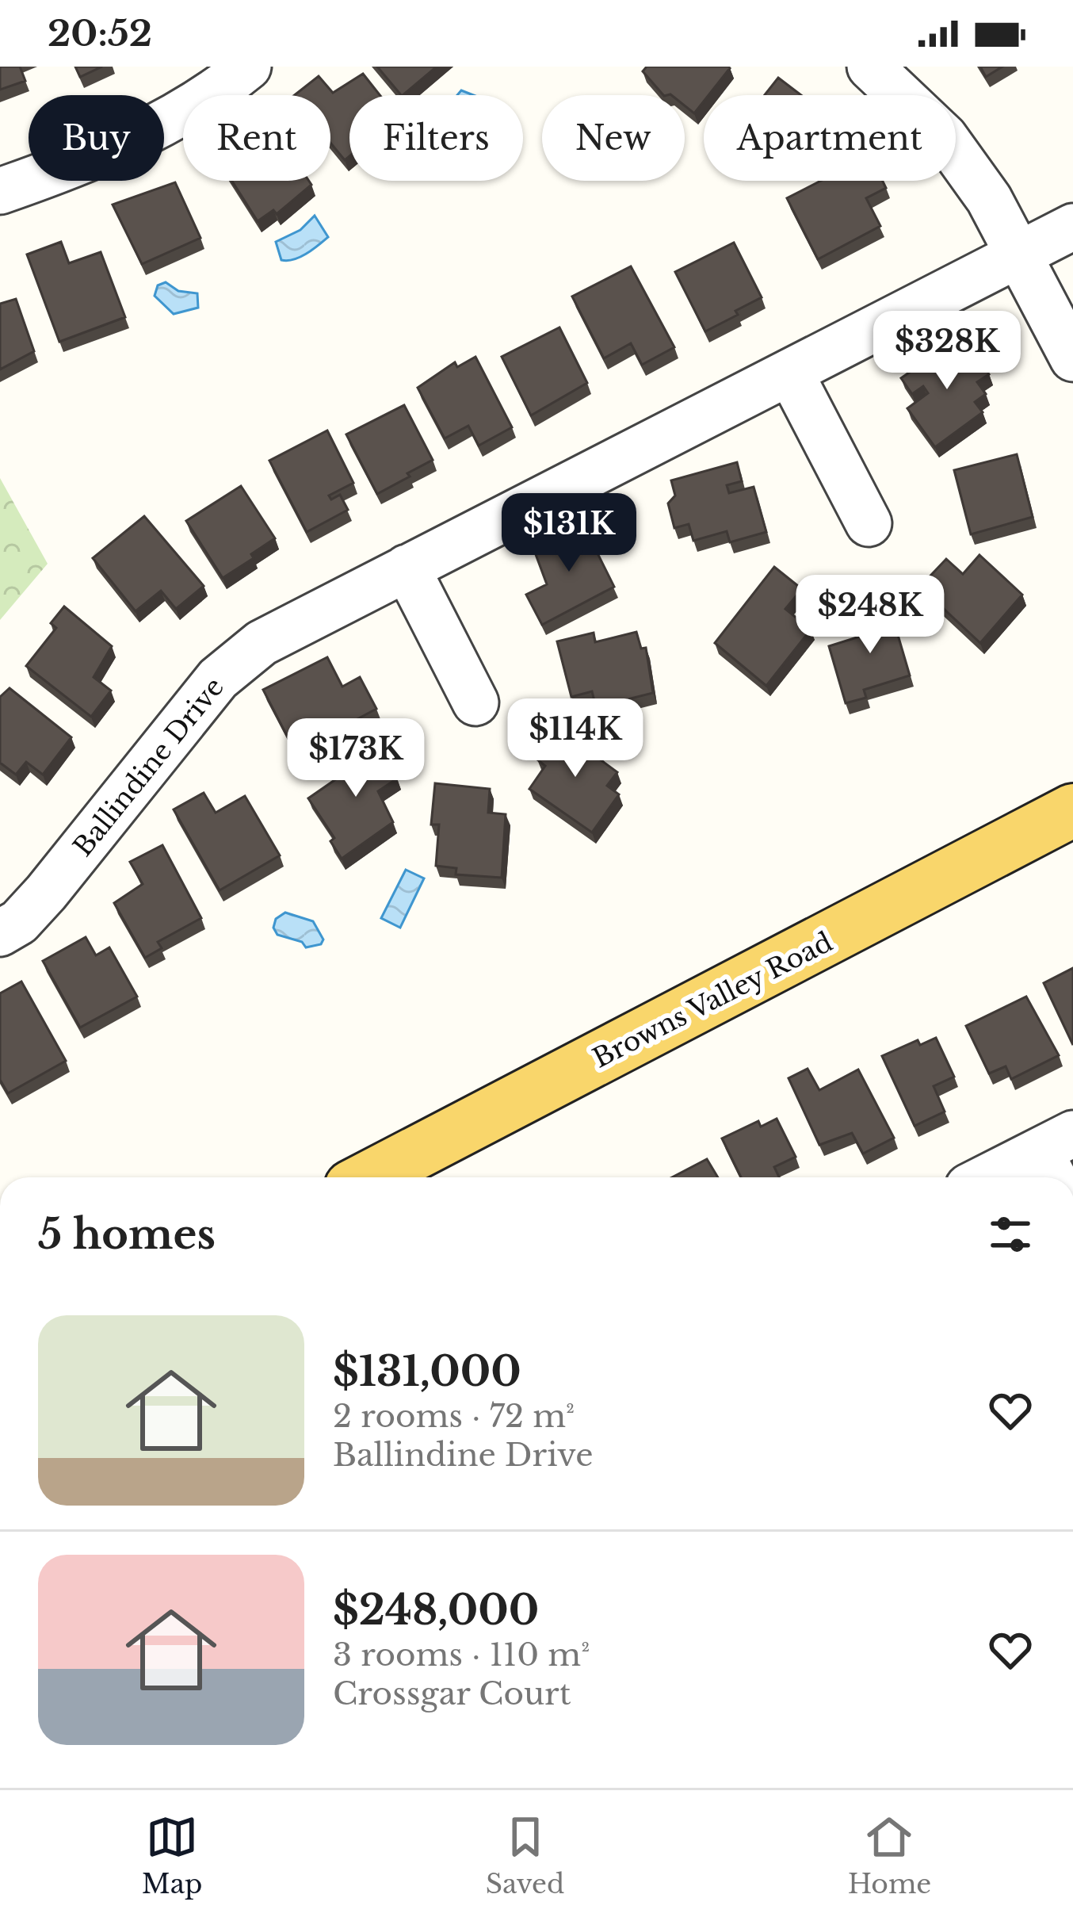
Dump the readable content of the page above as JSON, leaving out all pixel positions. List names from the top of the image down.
{
  "streets": {
    "main road": ["Browns Valley Road"],
    "street": ["Ballindine Drive"]
  },
  "page": {
    "status": "20:52",
    "chip": [
      "Buy",
      "Rent",
      "Filters",
      "New",
      "Apartment"
    ],
    "price": [
      "$328K",
      "$131K",
      "$248K",
      "$114K",
      "$173K"
    ],
    "heading": "5 homes",
    "list": [
      {
        "name": "$131,000",
        "note": "2 rooms · 72 m² · Ballindine Drive"
      },
      {
        "name": "$248,000",
        "note": "3 rooms · 110 m² · Crossgar Court"
      }
    ],
    "tabs": ["Map", "Saved", "Home"]
  }
}
